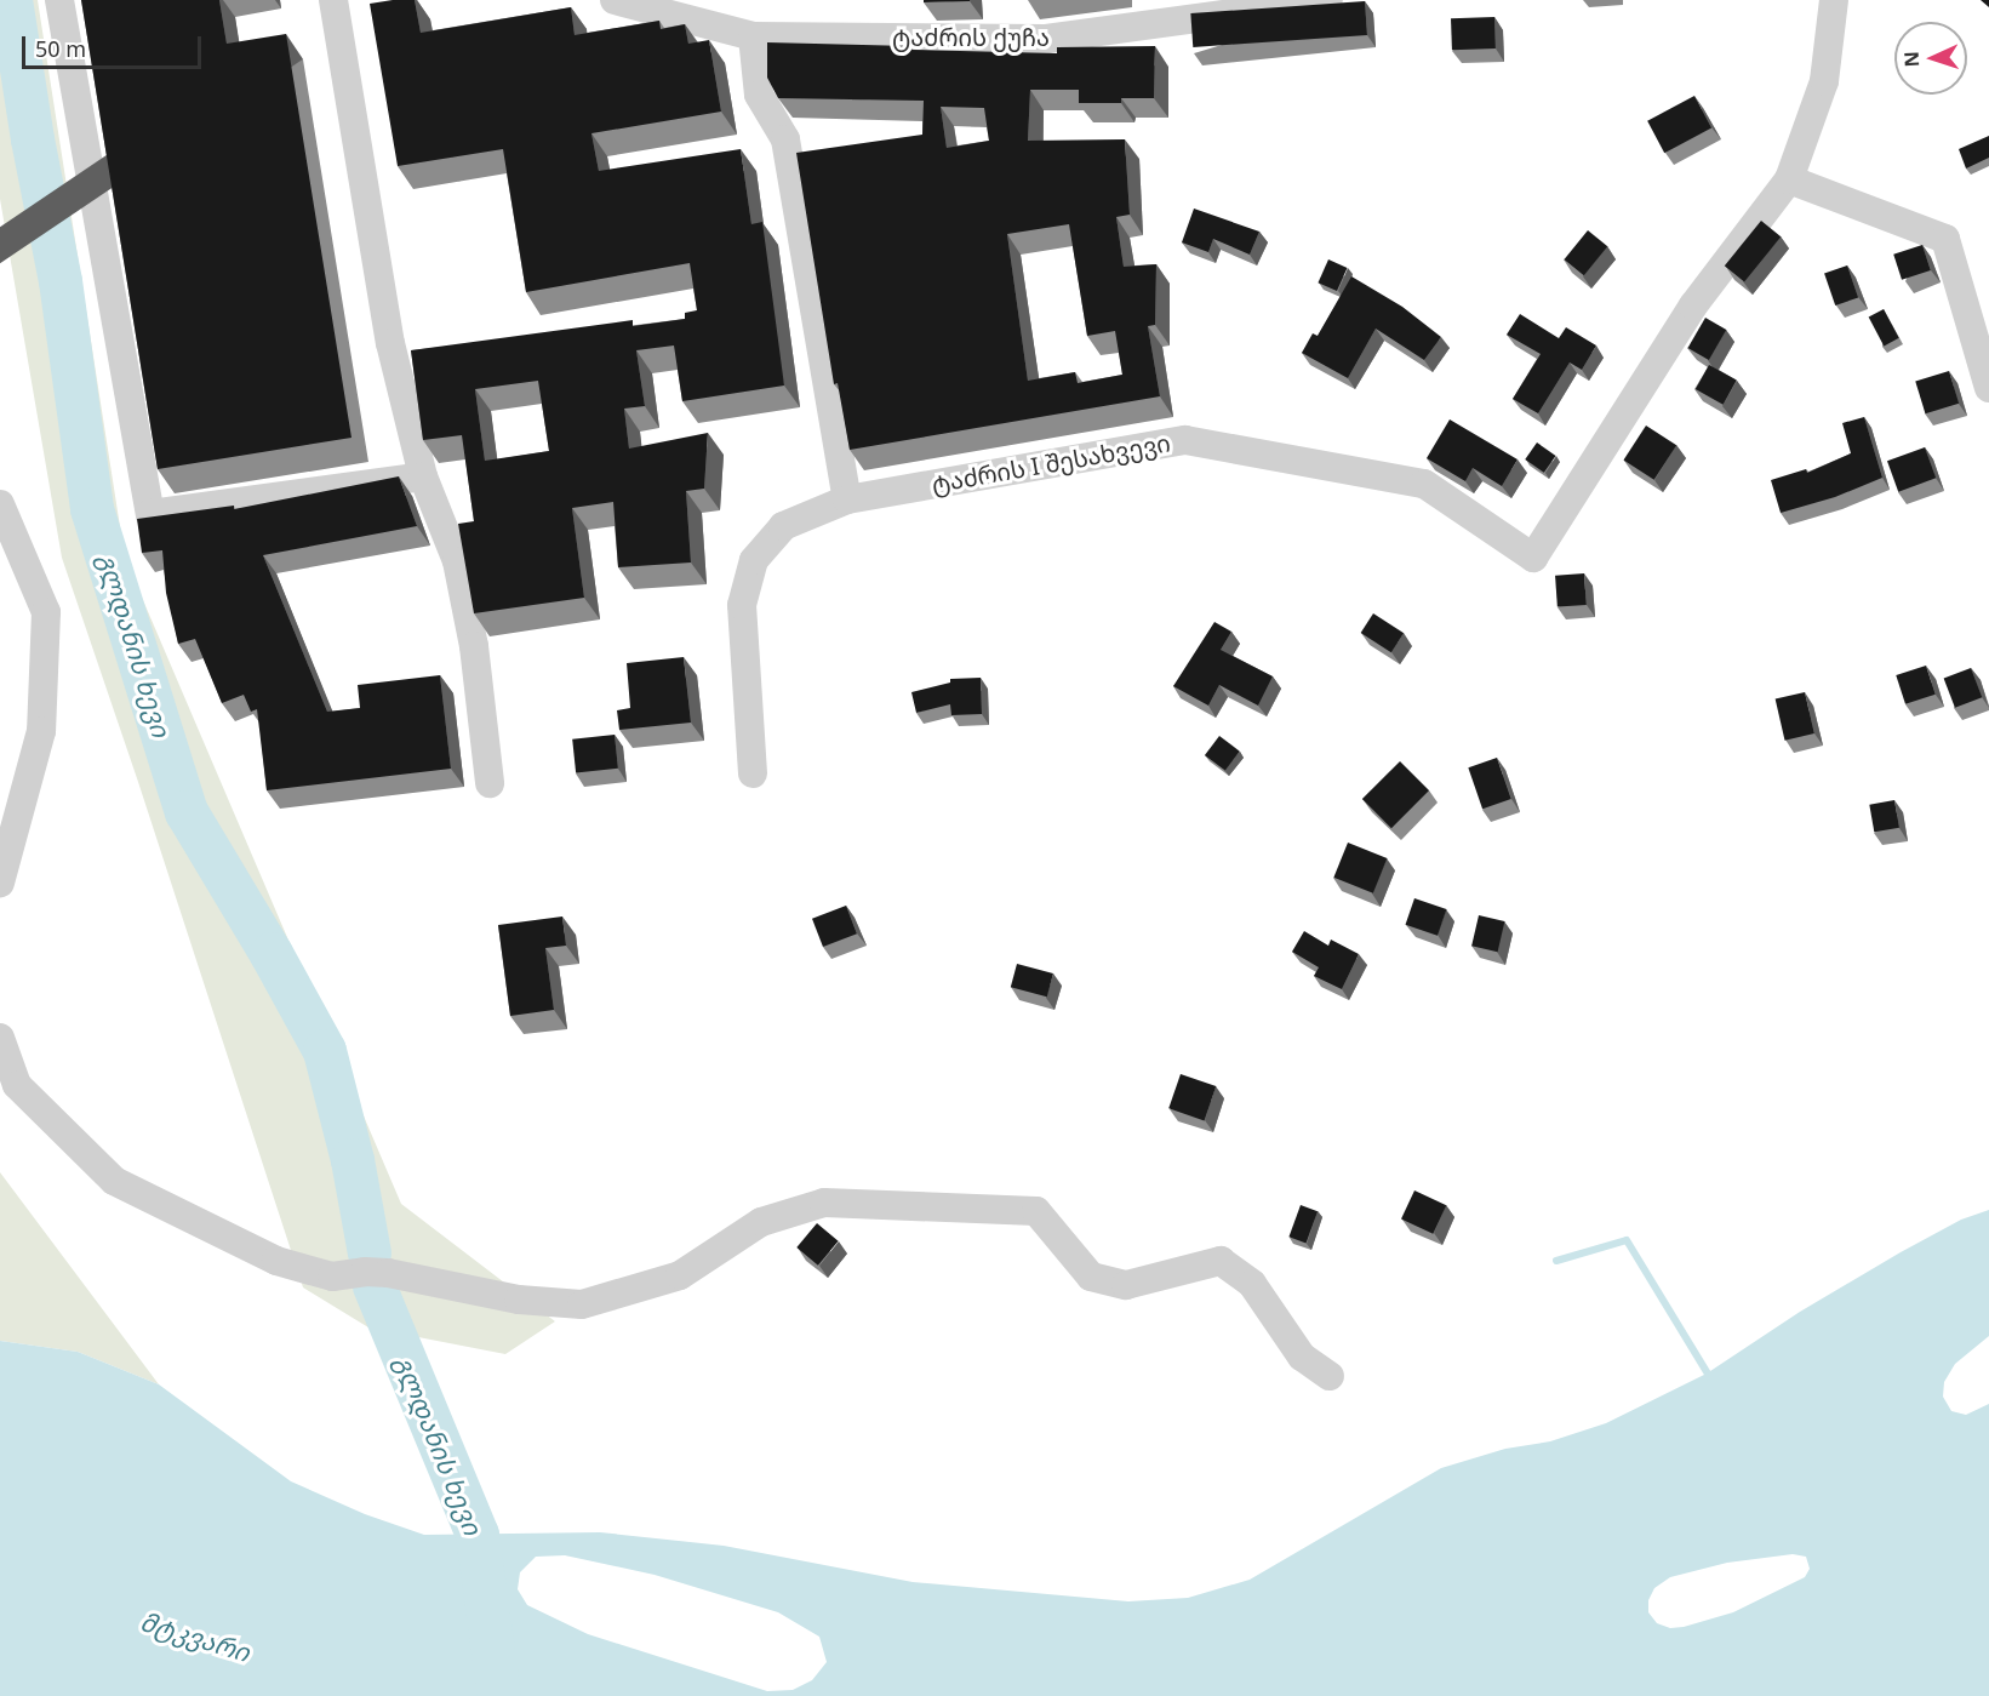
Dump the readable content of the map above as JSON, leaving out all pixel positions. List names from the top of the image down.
{
  "streets": {
    "street": ["ტაძრის ქუჩა", "ტაძრის I შესახვევი"]
  },
  "water": ["გლდანის ხევი", "მტკვარი"],
  "scale_bar": "50 m",
  "north": "left"
}
